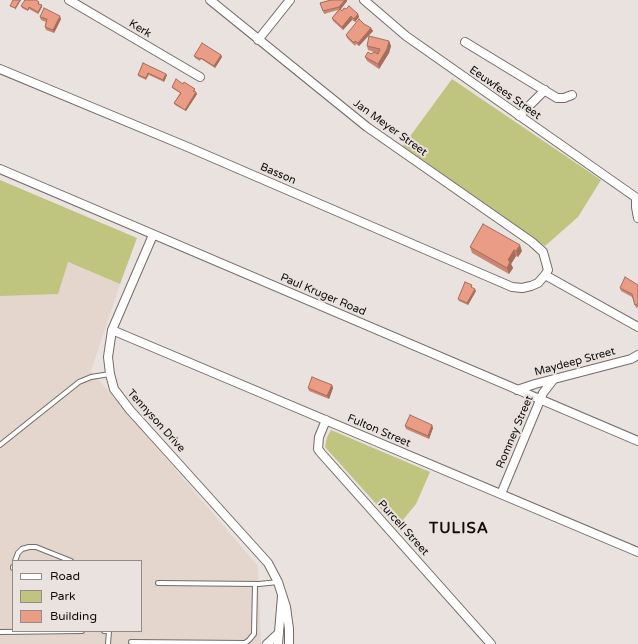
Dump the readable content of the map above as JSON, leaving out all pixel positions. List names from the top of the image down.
{
  "streets": {
    "street": [
      "Kerk",
      "Eeuwfees Street",
      "Jan Meyer Street",
      "Basson",
      "Paul Kruger Road",
      "Maydeep Street",
      "Tennyson Drive",
      "Fulton Street",
      "Romney Street",
      "Purcell Street"
    ]
  },
  "crossings": [
    ["Jan Meyer Street", "Basson"],
    ["Paul Kruger Road", "Maydeep Street"],
    ["Paul Kruger Road", "Tennyson Drive"],
    ["Paul Kruger Road", "Romney Street"],
    ["Maydeep Street", "Romney Street"],
    ["Tennyson Drive", "Fulton Street"],
    ["Fulton Street", "Romney Street"],
    ["Fulton Street", "Purcell Street"]
  ],
  "districts": ["TULISA"],
  "legend": ["Road", "Park", "Building"]
}
